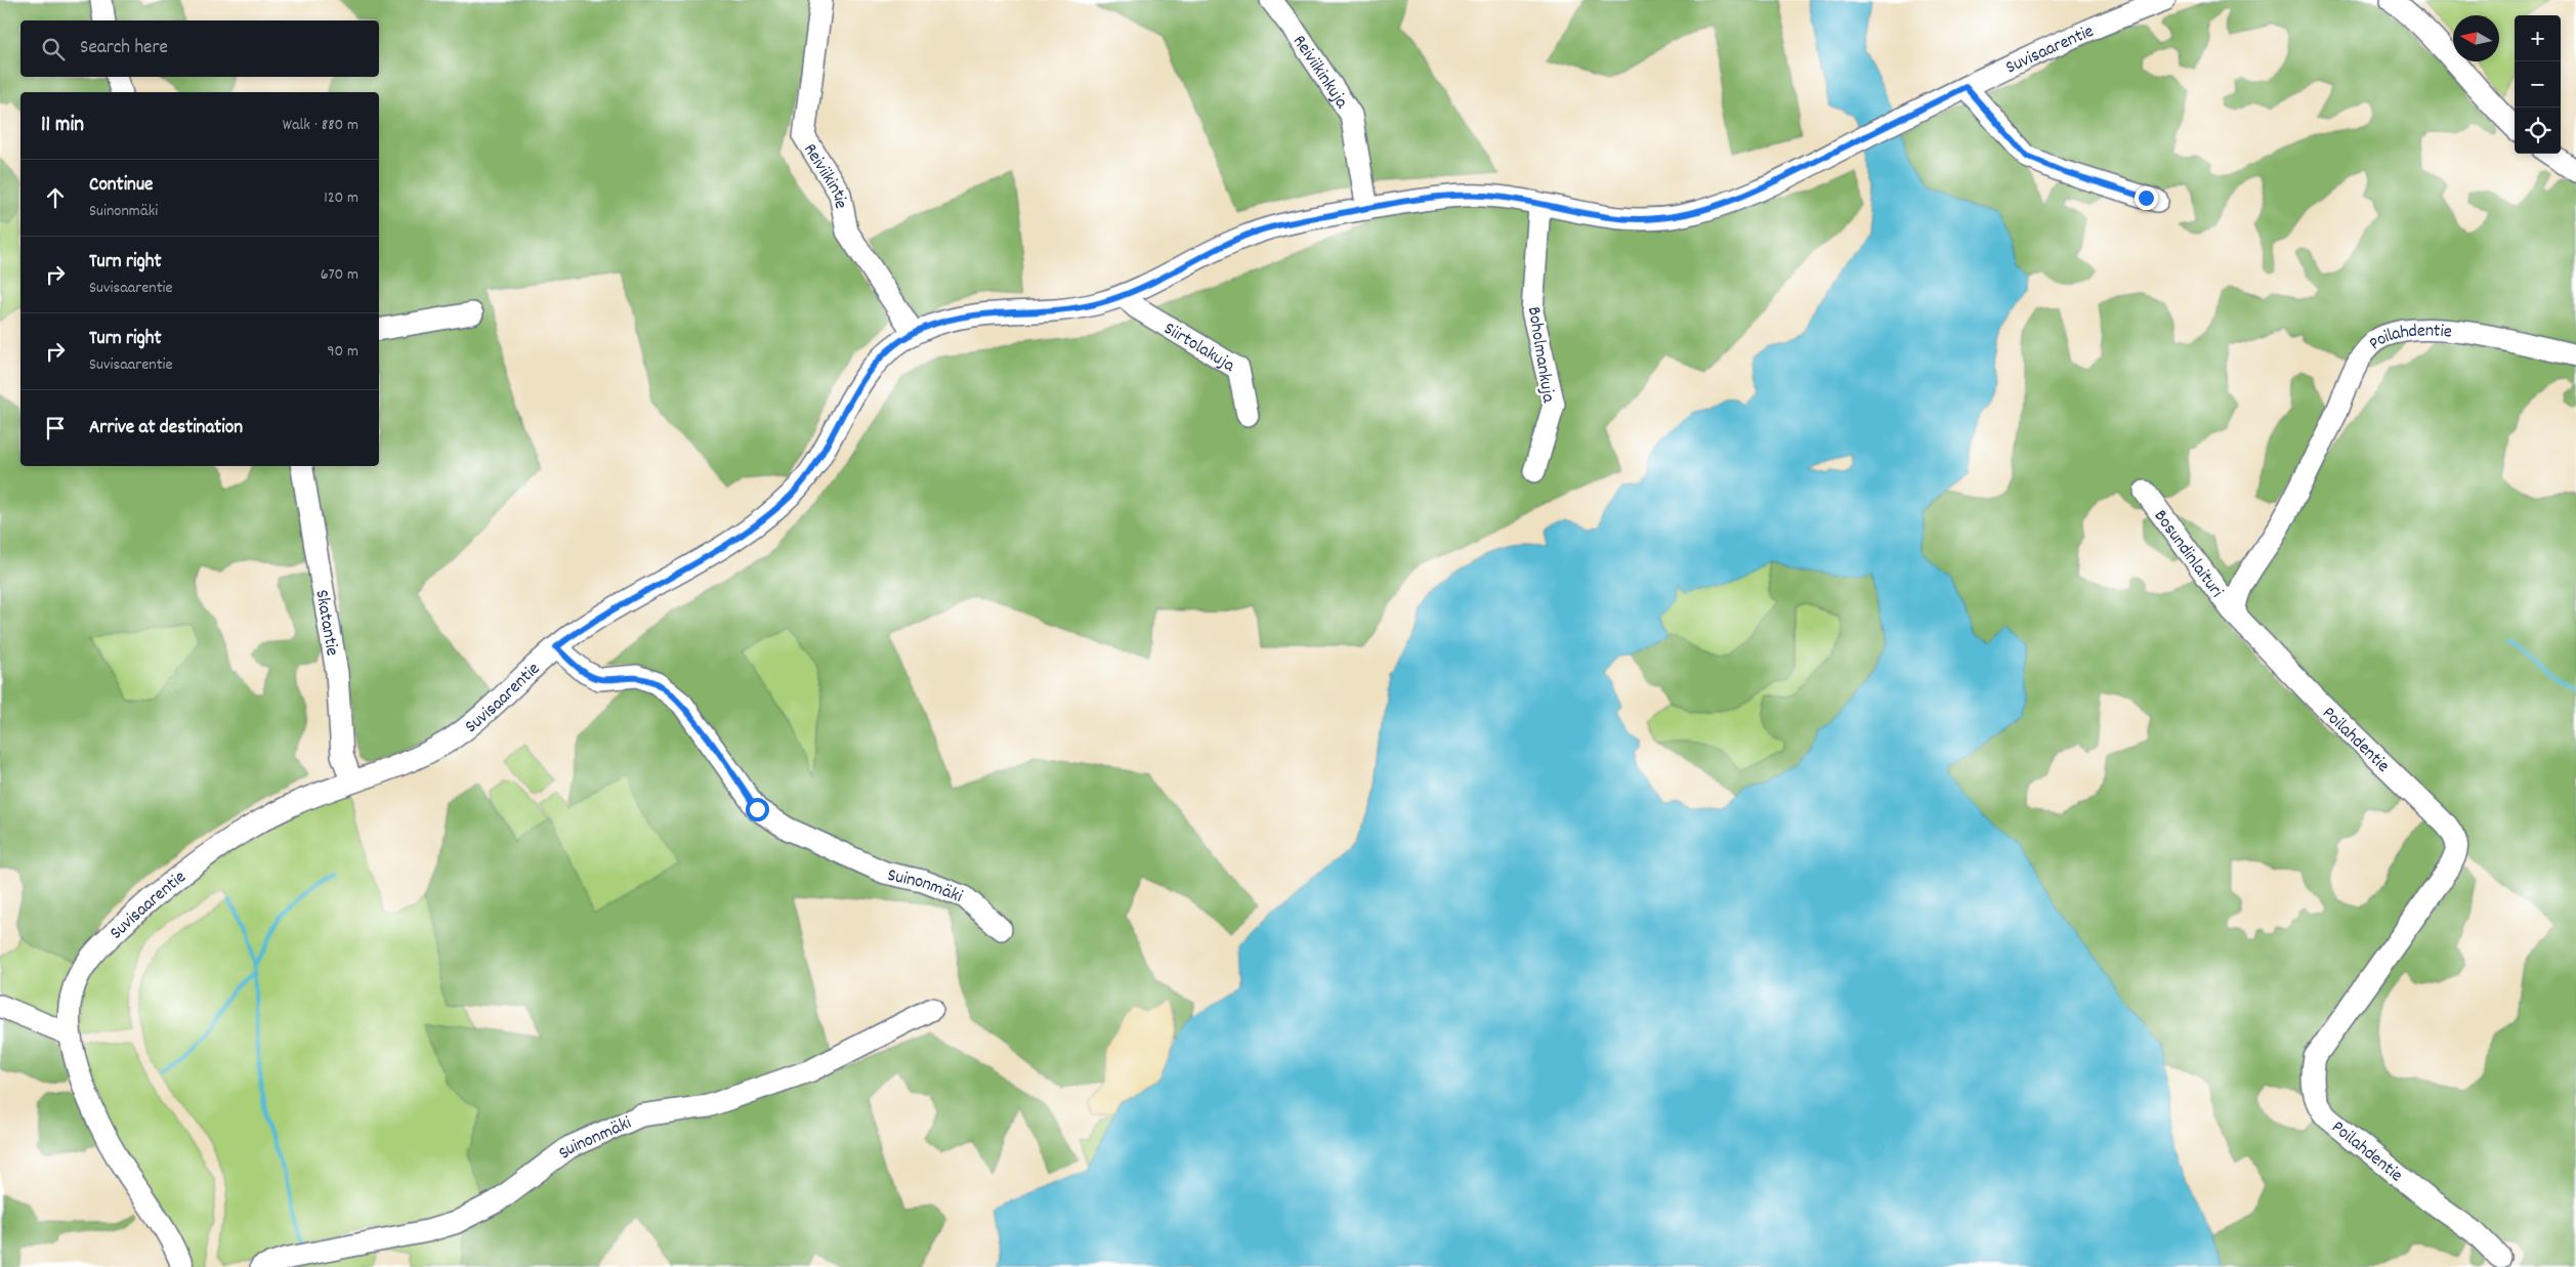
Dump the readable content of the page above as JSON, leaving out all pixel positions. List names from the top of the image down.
{
  "streets": {
    "street": [
      "Suvisaarentie",
      "Reiviikinkuja",
      "Reiviikintie",
      "Poilahdentie",
      "Siirtolakuja",
      "Boholmankuja",
      "Bosundinlaituri",
      "Skatantie",
      "Suinonmäki"
    ]
  },
  "crossings": [
    ["Suvisaarentie", "Reiviikinkuja"],
    ["Suvisaarentie", "Reiviikintie"],
    ["Suvisaarentie", "Siirtolakuja"],
    ["Suvisaarentie", "Boholmankuja"],
    ["Suvisaarentie", "Skatantie"],
    ["Suvisaarentie", "Suinonmäki"],
    ["Poilahdentie", "Bosundinlaituri"]
  ],
  "north": "left",
  "page": {
    "map_buttons": ["+", "−"],
    "search": "Search here",
    "heading": ["11 min", "Walk · 880 m"],
    "list": [
      ["Continue", "Suinonmäki", "120 m"],
      ["Turn right", "Suvisaarentie", "670 m"],
      ["Turn right", "Suvisaarentie", "90 m"],
      "Arrive at destination"
    ]
  }
}
